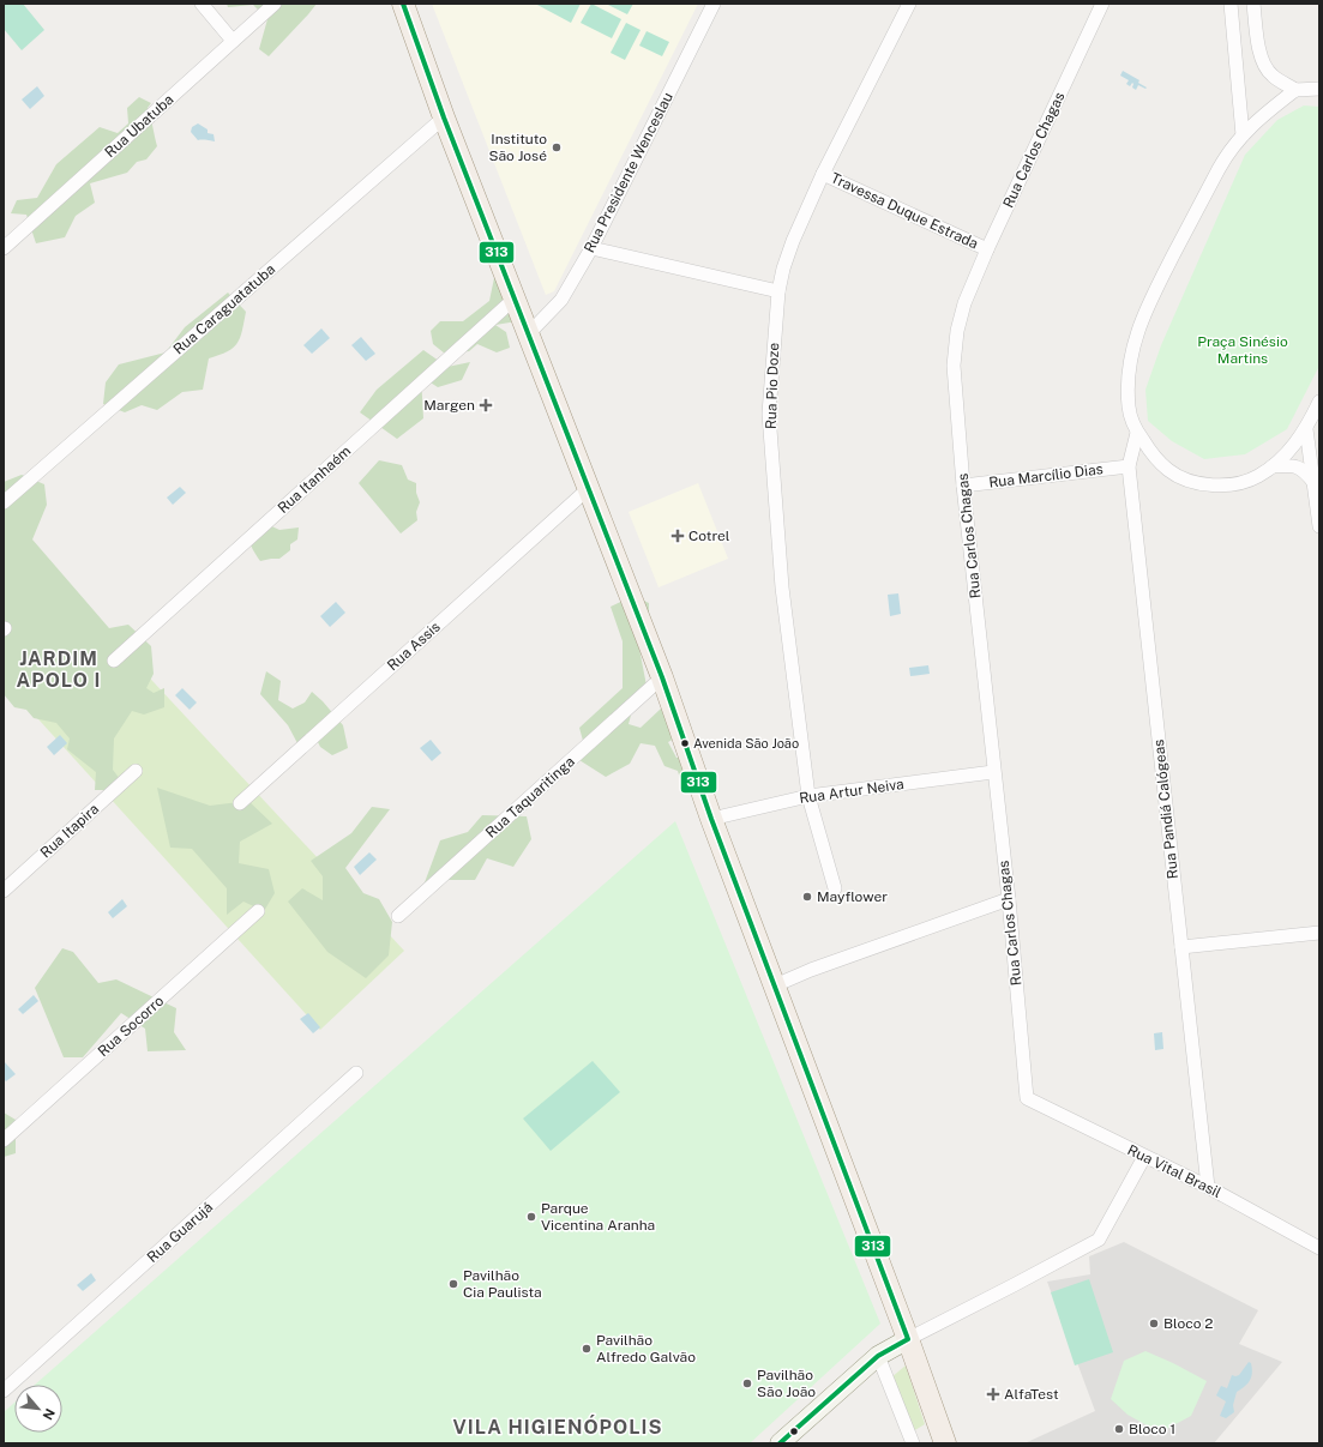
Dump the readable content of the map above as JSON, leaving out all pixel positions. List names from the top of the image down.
{
  "streets": {
    "street": [
      "Rua Ubatuba",
      "Rua Carlos Chagas",
      "Rua Presidente Wenceslau",
      "Travessa Duque Estrada",
      "Rua Caraguatatuba",
      "Rua Pio Doze",
      "Rua Marcílio Dias",
      "Rua Itanhaém",
      "Rua Assis",
      "Rua Artur Neiva",
      "Rua Taquaritinga",
      "Rua Pandiá Calógeas",
      "Rua Itapira",
      "Rua Socorro",
      "Rua Vital Brasil",
      "Rua Guarujá"
    ]
  },
  "crossings": [
    ["Rua Carlos Chagas", "Travessa Duque Estrada"],
    ["Rua Carlos Chagas", "Rua Marcílio Dias"],
    ["Rua Carlos Chagas", "Rua Artur Neiva"],
    ["Rua Carlos Chagas", "Rua Vital Brasil"],
    ["Travessa Duque Estrada", "Rua Pio Doze"],
    ["Rua Pio Doze", "Rua Artur Neiva"],
    ["Rua Marcílio Dias", "Rua Pandiá Calógeas"],
    ["Rua Pandiá Calógeas", "Rua Vital Brasil"]
  ],
  "districts": ["JARDIM APOLO I", "VILA HIGIENÓPOLIS"],
  "parks": ["Praça Sinésio Martins"],
  "places": {
    "other": [
      "Instituto São José",
      "Avenida São João",
      "Mayflower",
      "Parque Vicentina Aranha",
      "Pavilhão Cia Paulista",
      "Bloco 2",
      "Pavilhão Alfredo Galvão",
      "Pavilhão São João",
      "Bloco 1"
    ],
    "health": ["Margen", "Cotrel", "AlfaTest"]
  },
  "lines": ["transit line 313"],
  "north": "bottom right"
}
